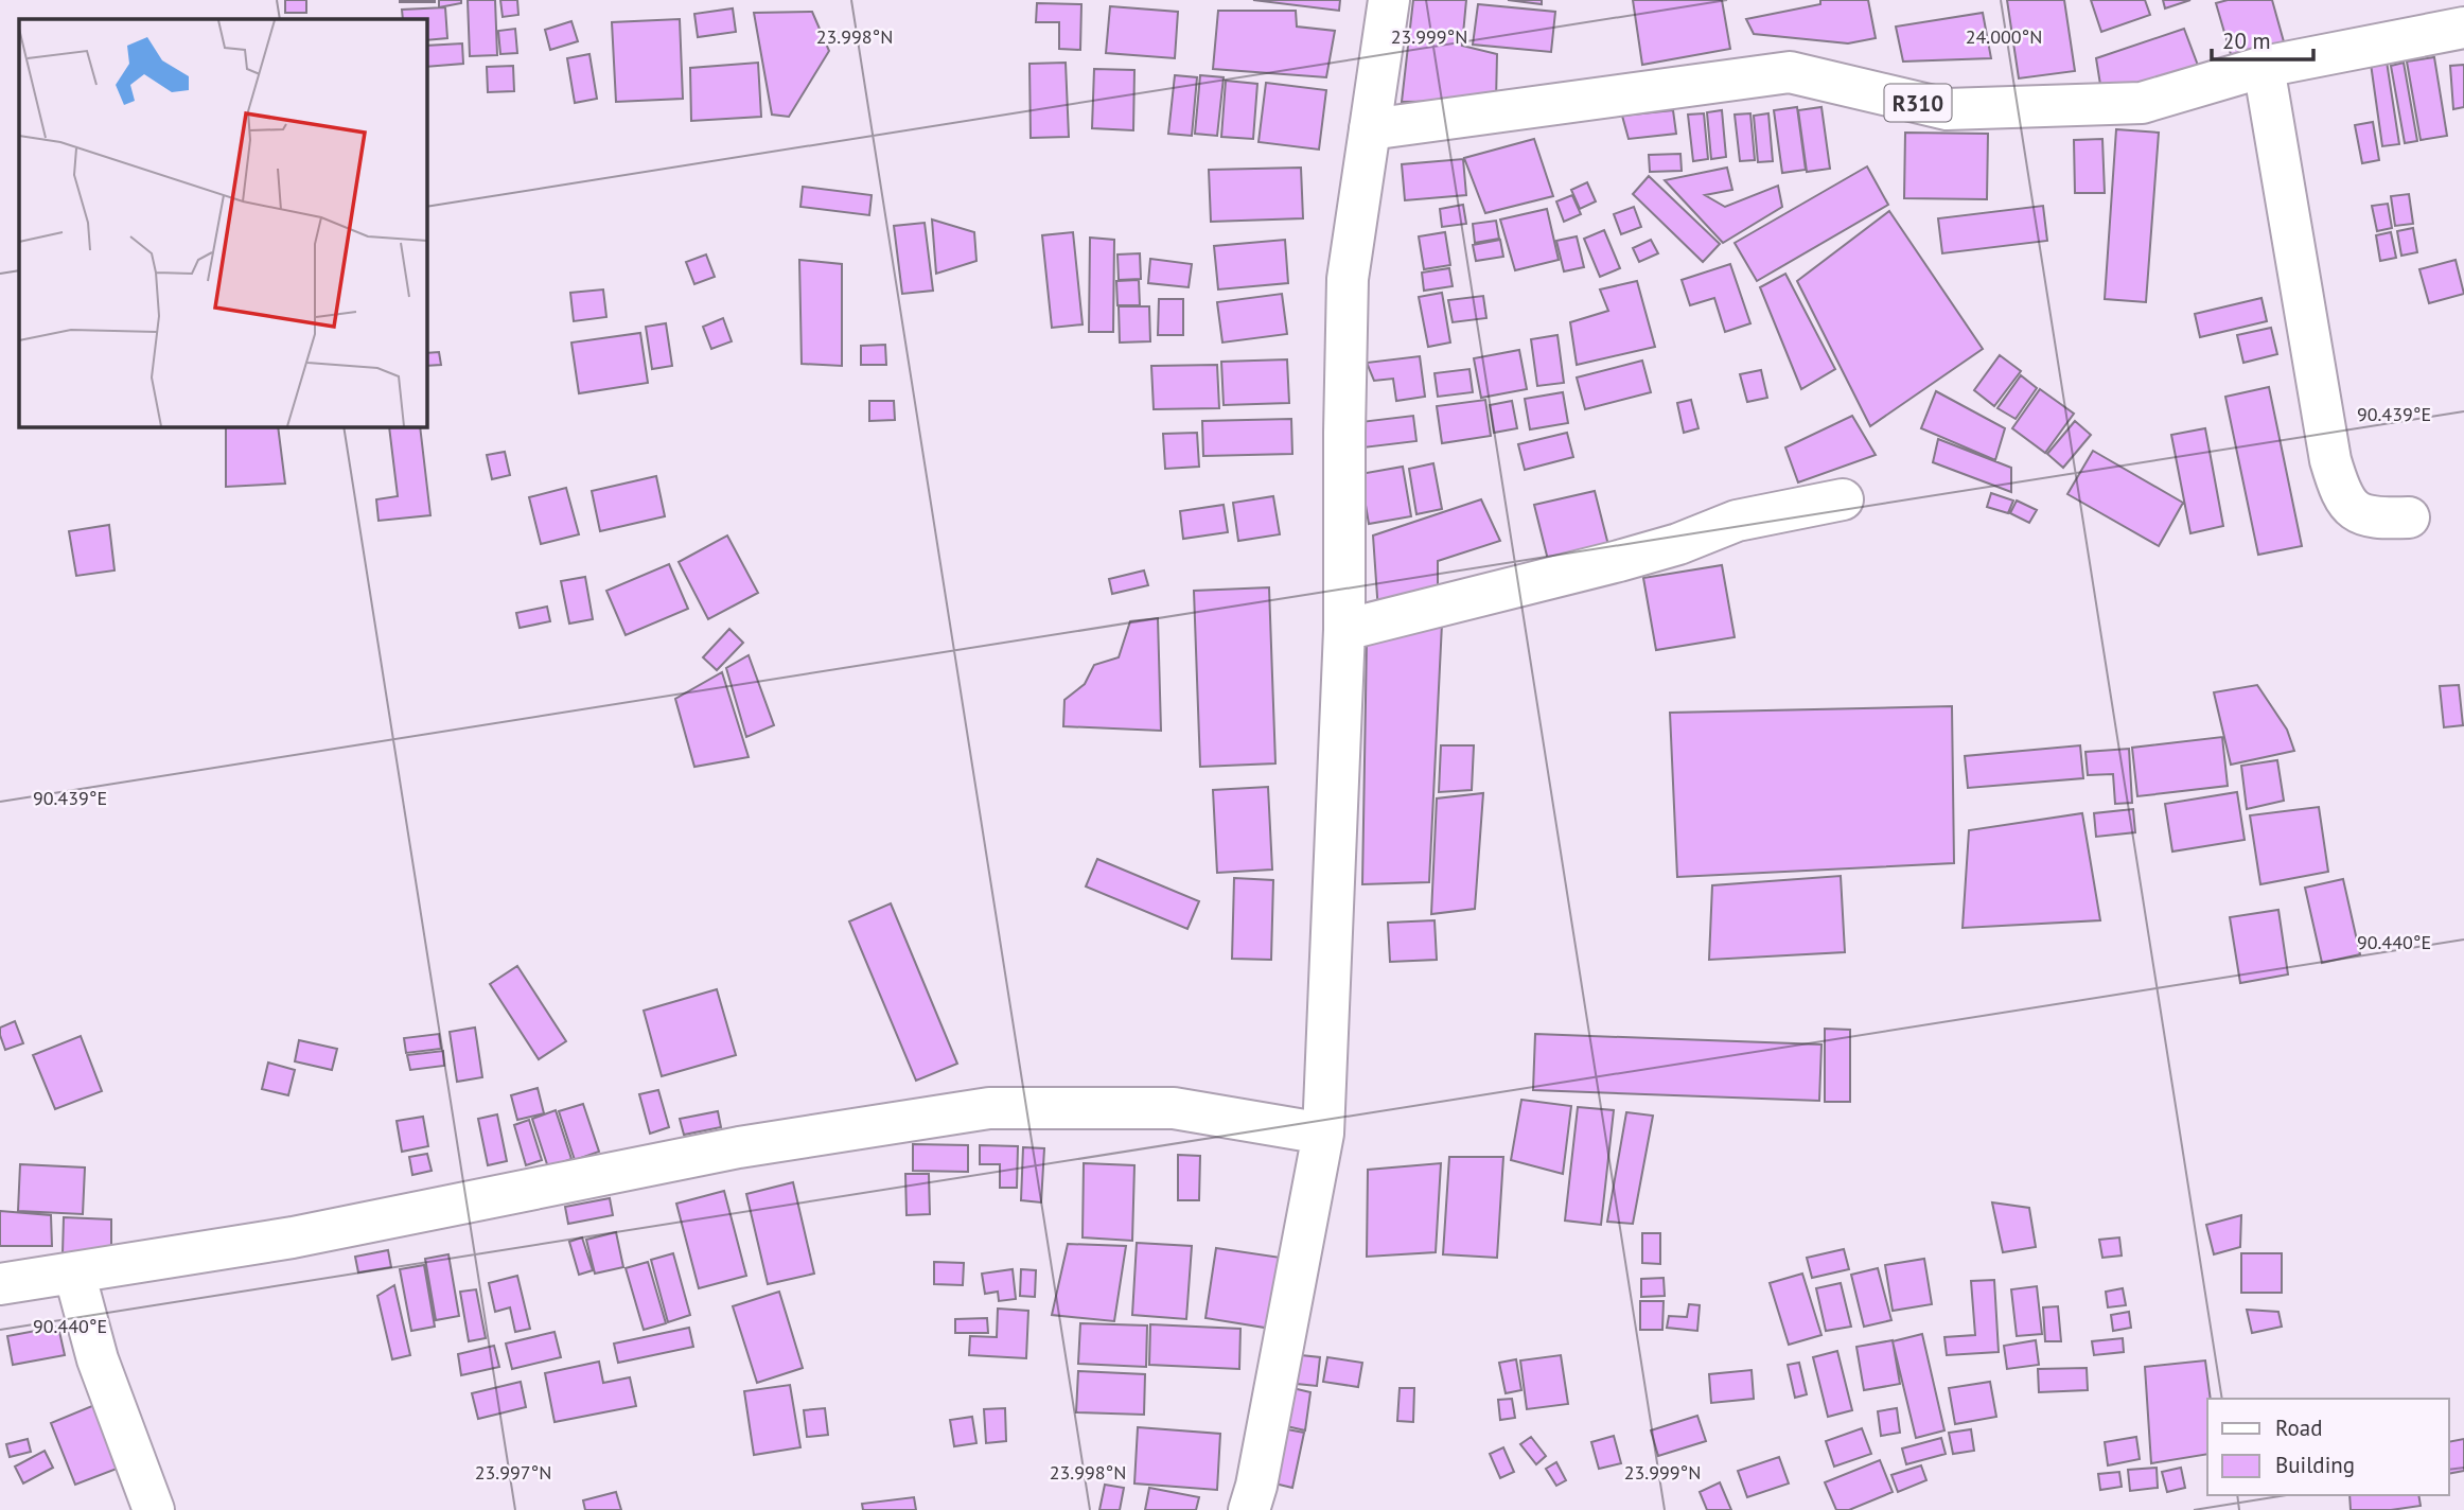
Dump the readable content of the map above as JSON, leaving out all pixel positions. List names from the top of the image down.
{
  "streets": {
    "street": ["R310"]
  },
  "legend": ["Road", "Building"],
  "scale_bar": "20 m",
  "coordinates": [
    "23.998°N",
    "23.999°N",
    "24.000°N",
    "90.439°E",
    "90.440°E",
    "23.997°N"
  ]
}
